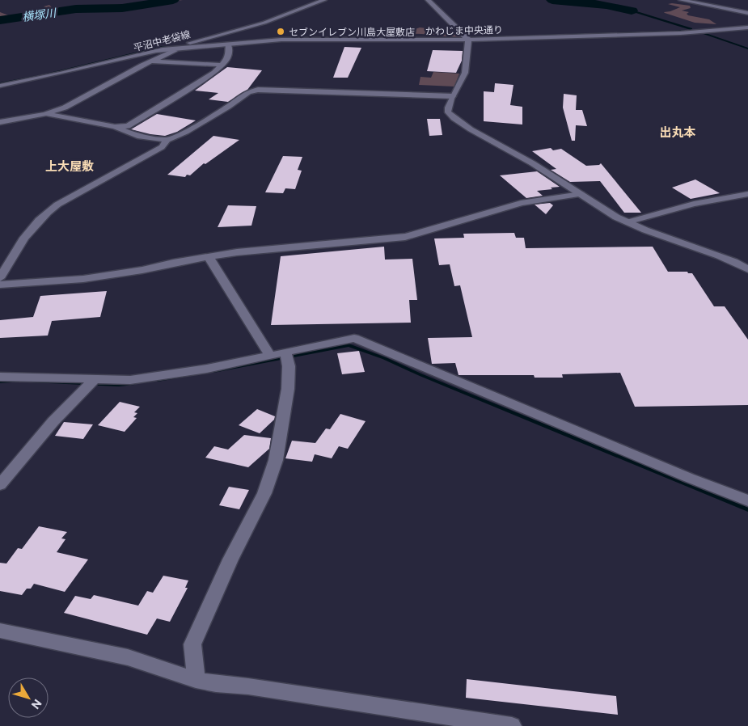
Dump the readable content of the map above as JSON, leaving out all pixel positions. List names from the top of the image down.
{
  "streets": {
    "street": ["かわじま中央通り", "平沼中老袋線"]
  },
  "crossings": [
    ["かわじま中央通り", "平沼中老袋線"]
  ],
  "districts": ["出丸本", "上大屋敷"],
  "water": ["横塚川"],
  "places": ["セブンイレブン川島大屋敷店"],
  "north": "bottom right"
}
